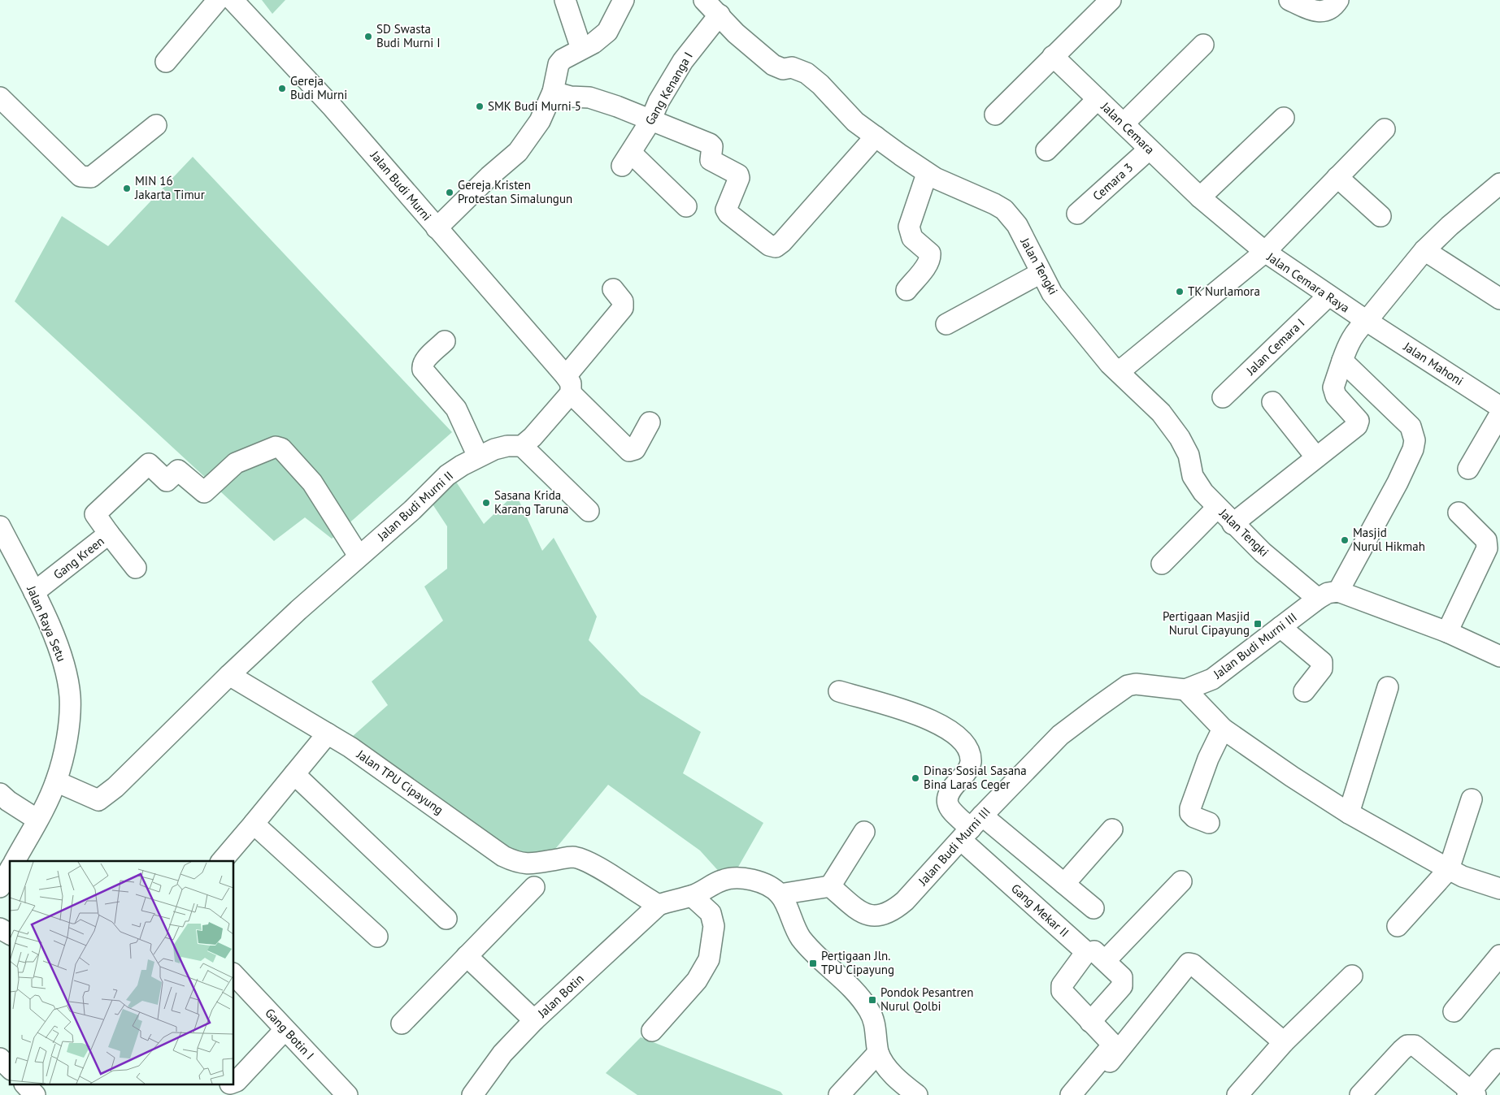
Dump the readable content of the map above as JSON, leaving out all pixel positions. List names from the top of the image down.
{
  "streets": {
    "street": [
      "Gang Kenanga I",
      "Jalan Cemara",
      "Cemara 3",
      "Jalan Budi Murni",
      "Jalan Tengki",
      "Jalan Cemara Raya",
      "Jalan Cemara I",
      "Jalan Mahoni",
      "Jalan Budi Murni II",
      "Gang Kreen",
      "Jalan Raya Setu",
      "Jalan Budi Murni III",
      "Jalan TPU Cipayung",
      "Gang Mekar II",
      "Jalan Botin",
      "Gang Botin I"
    ]
  },
  "crossings": [
    ["Gang Kenanga I", "Jalan Tengki"],
    ["Jalan Cemara", "Cemara 3"],
    ["Jalan Cemara", "Jalan Cemara Raya"],
    ["Jalan Tengki", "Jalan Cemara Raya"],
    ["Jalan Tengki", "Jalan Budi Murni III"],
    ["Jalan Cemara Raya", "Jalan Cemara I"],
    ["Jalan Cemara Raya", "Jalan Mahoni"],
    ["Jalan Budi Murni II", "Jalan TPU Cipayung"],
    ["Gang Kreen", "Jalan Raya Setu"],
    ["Jalan Budi Murni III", "Gang Mekar II"],
    ["Jalan TPU Cipayung", "Jalan Botin"]
  ],
  "places": {
    "other": [
      "SD Swasta Budi Murni I",
      "Gereja Budi Murni",
      "SMK Budi Murni 5",
      "MIN 16 Jakarta Timur",
      "Gereja Kristen Protestan Simalungun",
      "TK Nurlamora",
      "Sasana Krida Karang Taruna",
      "Masjid Nurul Hikmah",
      "Dinas Sosial Sasana Bina Laras Ceger"
    ],
    "transit": ["Pertigaan Masjid Nurul Cipayung", "Pertigaan Jln. TPU Cipayung", "Pondok Pesantren Nurul Qolbi"]
  }
}
